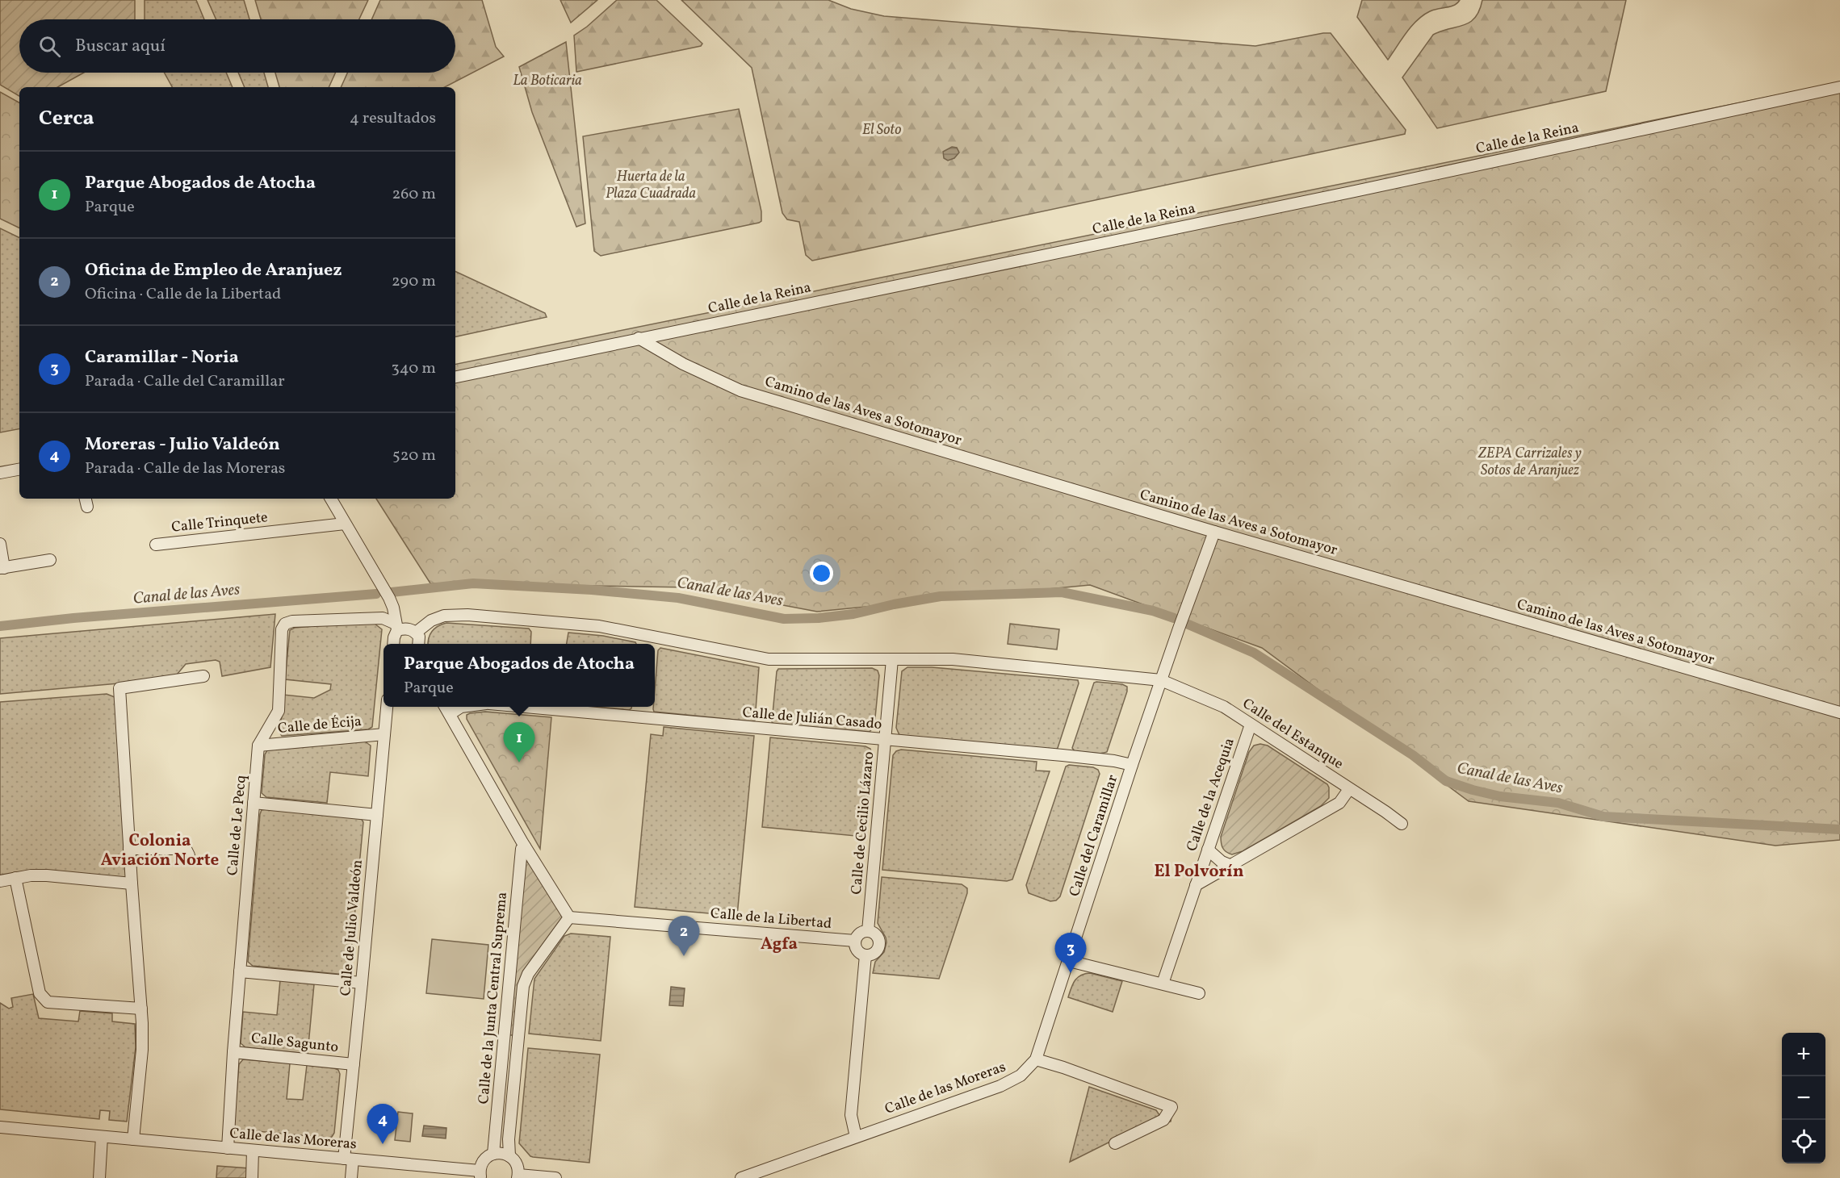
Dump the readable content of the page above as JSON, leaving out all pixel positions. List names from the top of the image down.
{
  "streets": {
    "street": [
      "Calle de la Reina",
      "Camino de las Aves a Sotomayor",
      "Calle Trinquete",
      "Calle de Julián Casado",
      "Calle de Écija",
      "Calle del Estanque",
      "Calle de la Acequia",
      "Calle de Cecilio Lázaro",
      "Calle de Le Pecq",
      "Calle del Caramillar",
      "Calle de la Libertad",
      "Calle de Julio Valdeón",
      "Calle de la Junta Central Suprema",
      "Calle Sagunto",
      "Calle de las Moreras"
    ]
  },
  "crossings": [
    ["Calle de la Reina", "Camino de las Aves a Sotomayor"],
    ["Camino de las Aves a Sotomayor", "Calle del Caramillar"],
    ["Calle de Julián Casado", "Calle de Cecilio Lázaro"],
    ["Calle de Julián Casado", "Calle del Caramillar"],
    ["Calle de Écija", "Calle de Le Pecq"],
    ["Calle de Écija", "Calle de Julio Valdeón"],
    ["Calle del Estanque", "Calle de la Acequia"],
    ["Calle del Estanque", "Calle de Cecilio Lázaro"],
    ["Calle del Estanque", "Calle del Caramillar"],
    ["Calle de Cecilio Lázaro", "Calle de la Libertad"],
    ["Calle de Le Pecq", "Calle Sagunto"],
    ["Calle de Le Pecq", "Calle de las Moreras"],
    ["Calle del Caramillar", "Calle de las Moreras"],
    ["Calle de la Libertad", "Calle de la Junta Central Suprema"],
    ["Calle de Julio Valdeón", "Calle Sagunto"],
    ["Calle de Julio Valdeón", "Calle de las Moreras"]
  ],
  "districts": ["Colonia Aviación Norte", "El Polvorín", "Agfa"],
  "water": ["Canal de las Aves"],
  "parks": [
    "La Boticaria",
    "El Soto",
    "Huerta de la Plaza Cuadrada",
    "ZEPA Carrizales y Sotos de Aranjuez"
  ],
  "page": {
    "search": "Buscar aquí",
    "heading": ["Cerca", "4 resultados"],
    "list": [
      {
        "mark": "1",
        "name": "Parque Abogados de Atocha",
        "note": "Parque",
        "value": "260 m"
      },
      {
        "mark": "2",
        "name": "Oficina de Empleo de Aranjuez",
        "note": "Oficina · Calle de la Libertad",
        "value": "290 m"
      },
      {
        "mark": "3",
        "name": "Caramillar - Noria",
        "note": "Parada · Calle del Caramillar",
        "value": "340 m"
      },
      {
        "mark": "4",
        "name": "Moreras - Julio Valdeón",
        "note": "Parada · Calle de las Moreras",
        "value": "520 m"
      }
    ],
    "popup": ["Parque Abogados de Atocha", "Parque"],
    "pins": [
      "1",
      "2",
      "3",
      "4"
    ],
    "map_buttons": ["+", "−"]
  }
}
